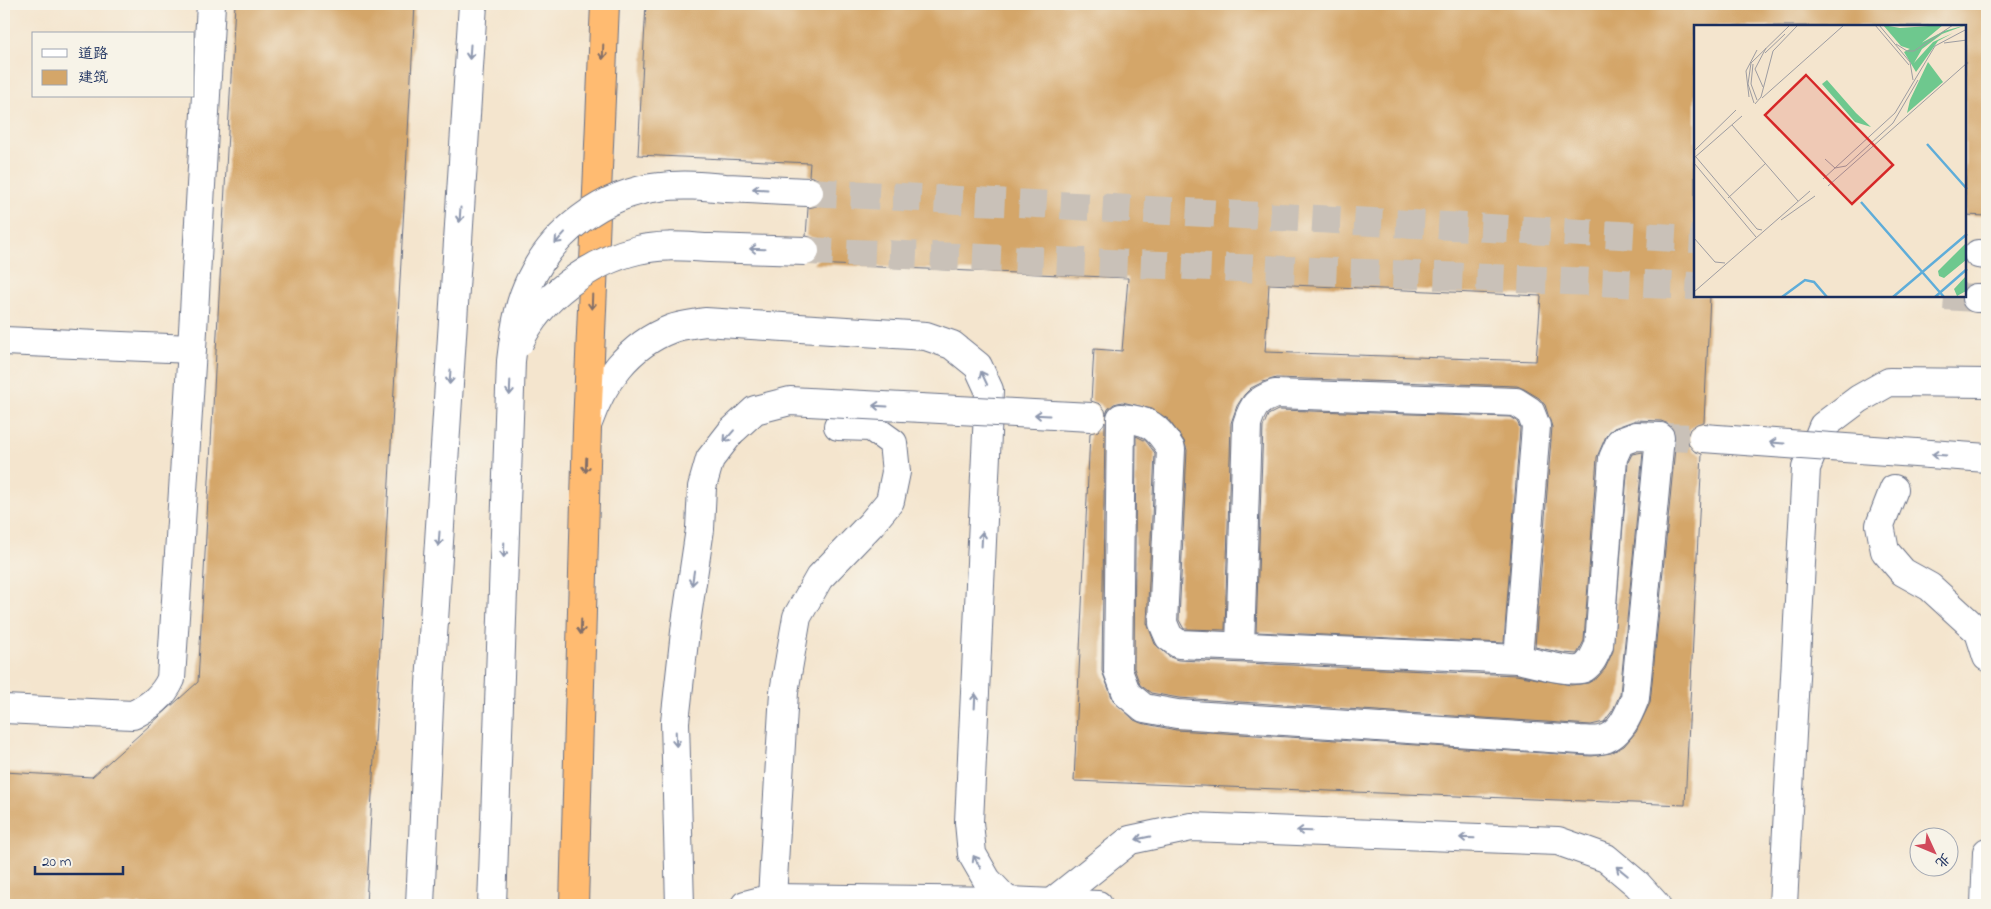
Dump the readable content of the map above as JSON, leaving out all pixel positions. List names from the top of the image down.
{
  "legend": ["道路", "建筑"],
  "scale_bar": "20 m",
  "north": "bottom right"
}
